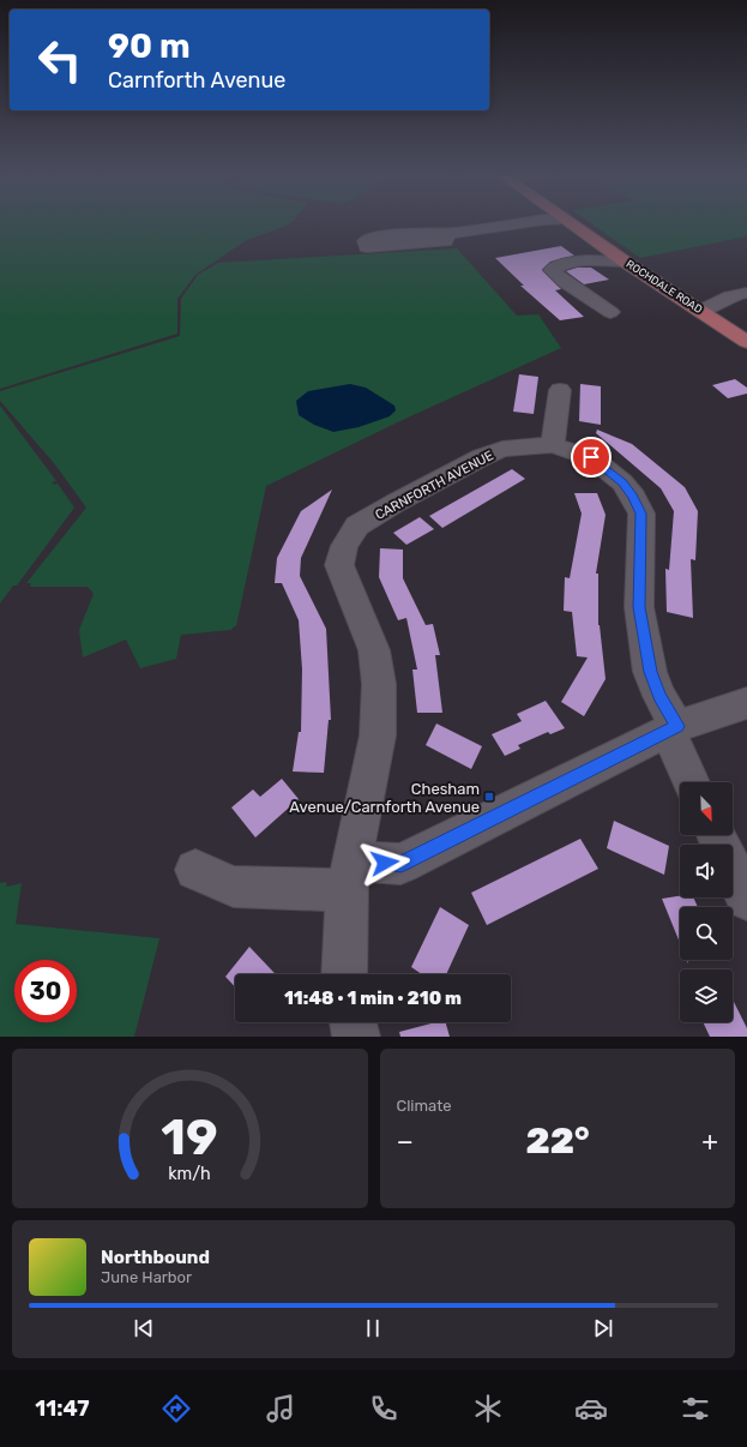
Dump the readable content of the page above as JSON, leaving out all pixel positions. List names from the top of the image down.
{
  "streets": {
    "main road": ["ROCHDALE ROAD"],
    "street": ["CARNFORTH AVENUE"]
  },
  "places": {
    "transit": ["Chesham Avenue/Carnforth Avenue"]
  },
  "north": "bottom right",
  "page": {
    "turn": ["90 m", "Carnforth Avenue"],
    "limit": "30",
    "trip": "11:48 · 1 min · 210 m",
    "tile": "Climate",
    "heat": ["−", "22°", "+"],
    "song": ["Northbound", "June Harbor"],
    "tabs": "11:47",
    "gauge": ["19", "km/h"]
  }
}
